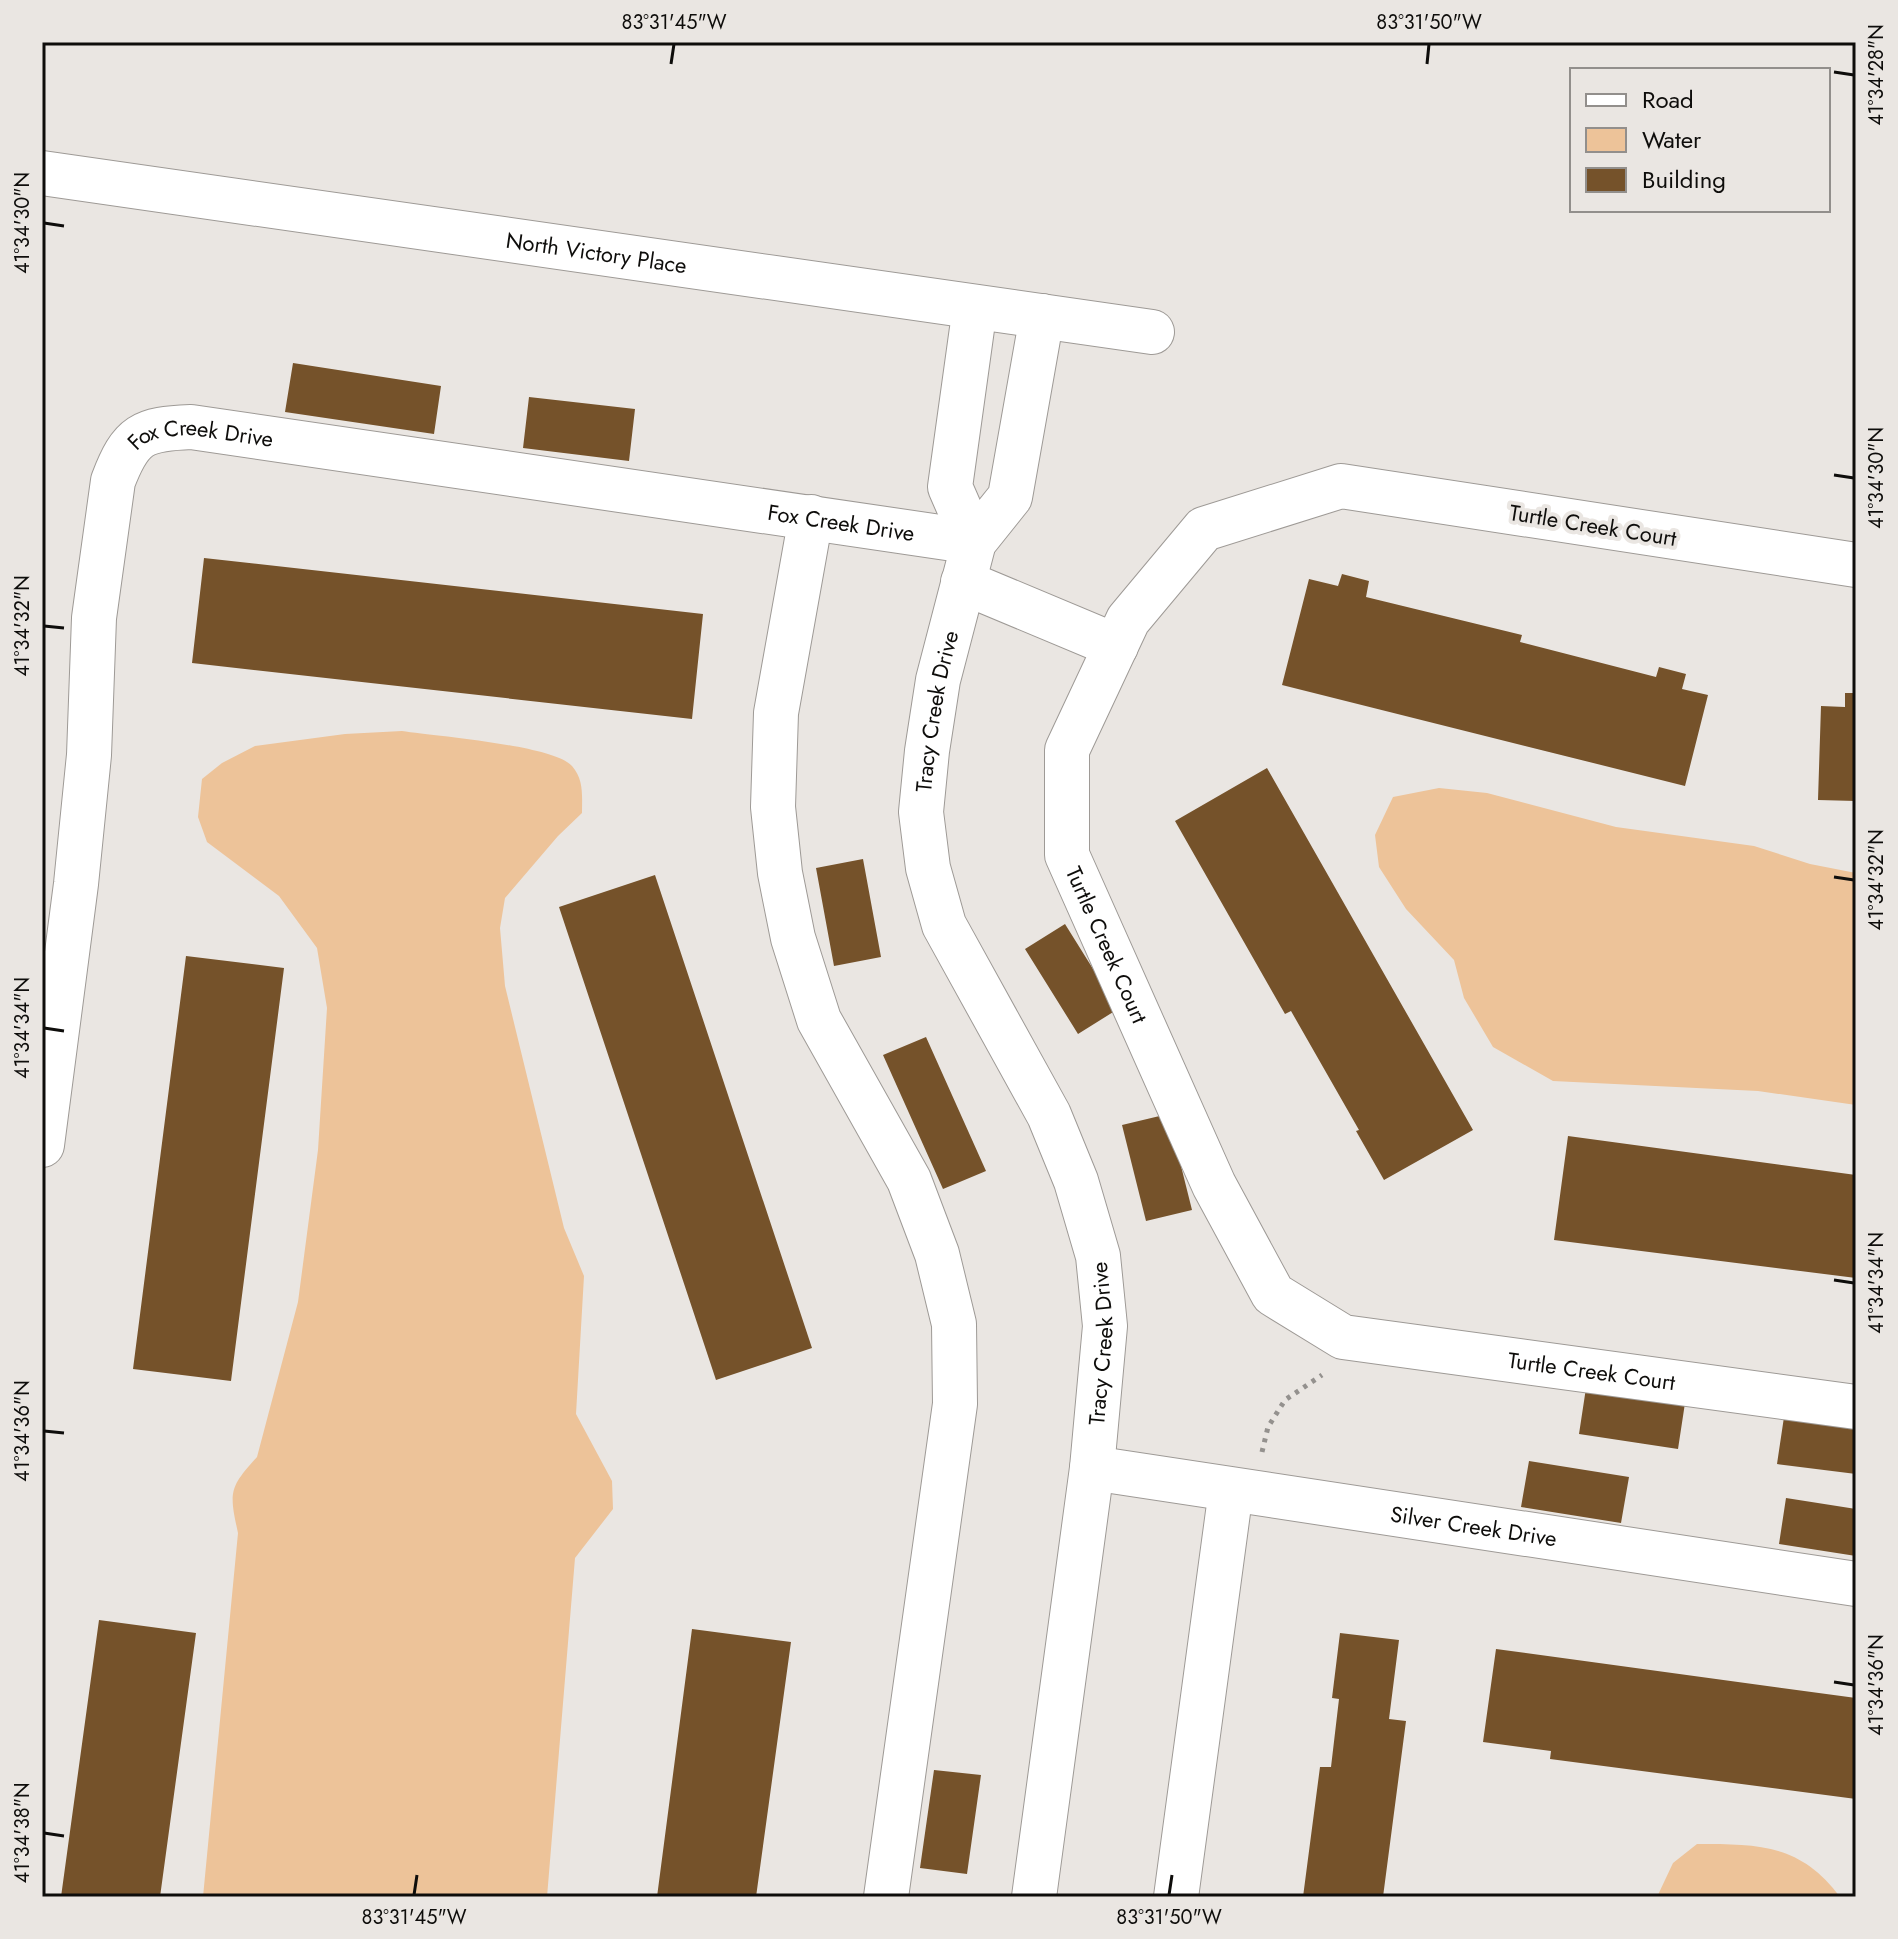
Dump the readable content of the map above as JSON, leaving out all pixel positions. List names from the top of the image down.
{
  "streets": {
    "street": [
      "North Victory Place",
      "Fox Creek Drive",
      "Turtle Creek Court",
      "Tracy Creek Drive",
      "Silver Creek Drive"
    ]
  },
  "crossings": [
    ["North Victory Place", "Tracy Creek Drive"],
    ["Fox Creek Drive", "Turtle Creek Court"],
    ["Fox Creek Drive", "Tracy Creek Drive"],
    ["Tracy Creek Drive", "Silver Creek Drive"]
  ],
  "legend": ["Road", "Water", "Building"],
  "coordinates": [
    "83°31'45\"W",
    "83°31'50\"W",
    "41°34'28\"N",
    "41°34'30\"N",
    "41°34'32\"N",
    "41°34'34\"N",
    "41°34'36\"N",
    "41°34'38\"N"
  ]
}
